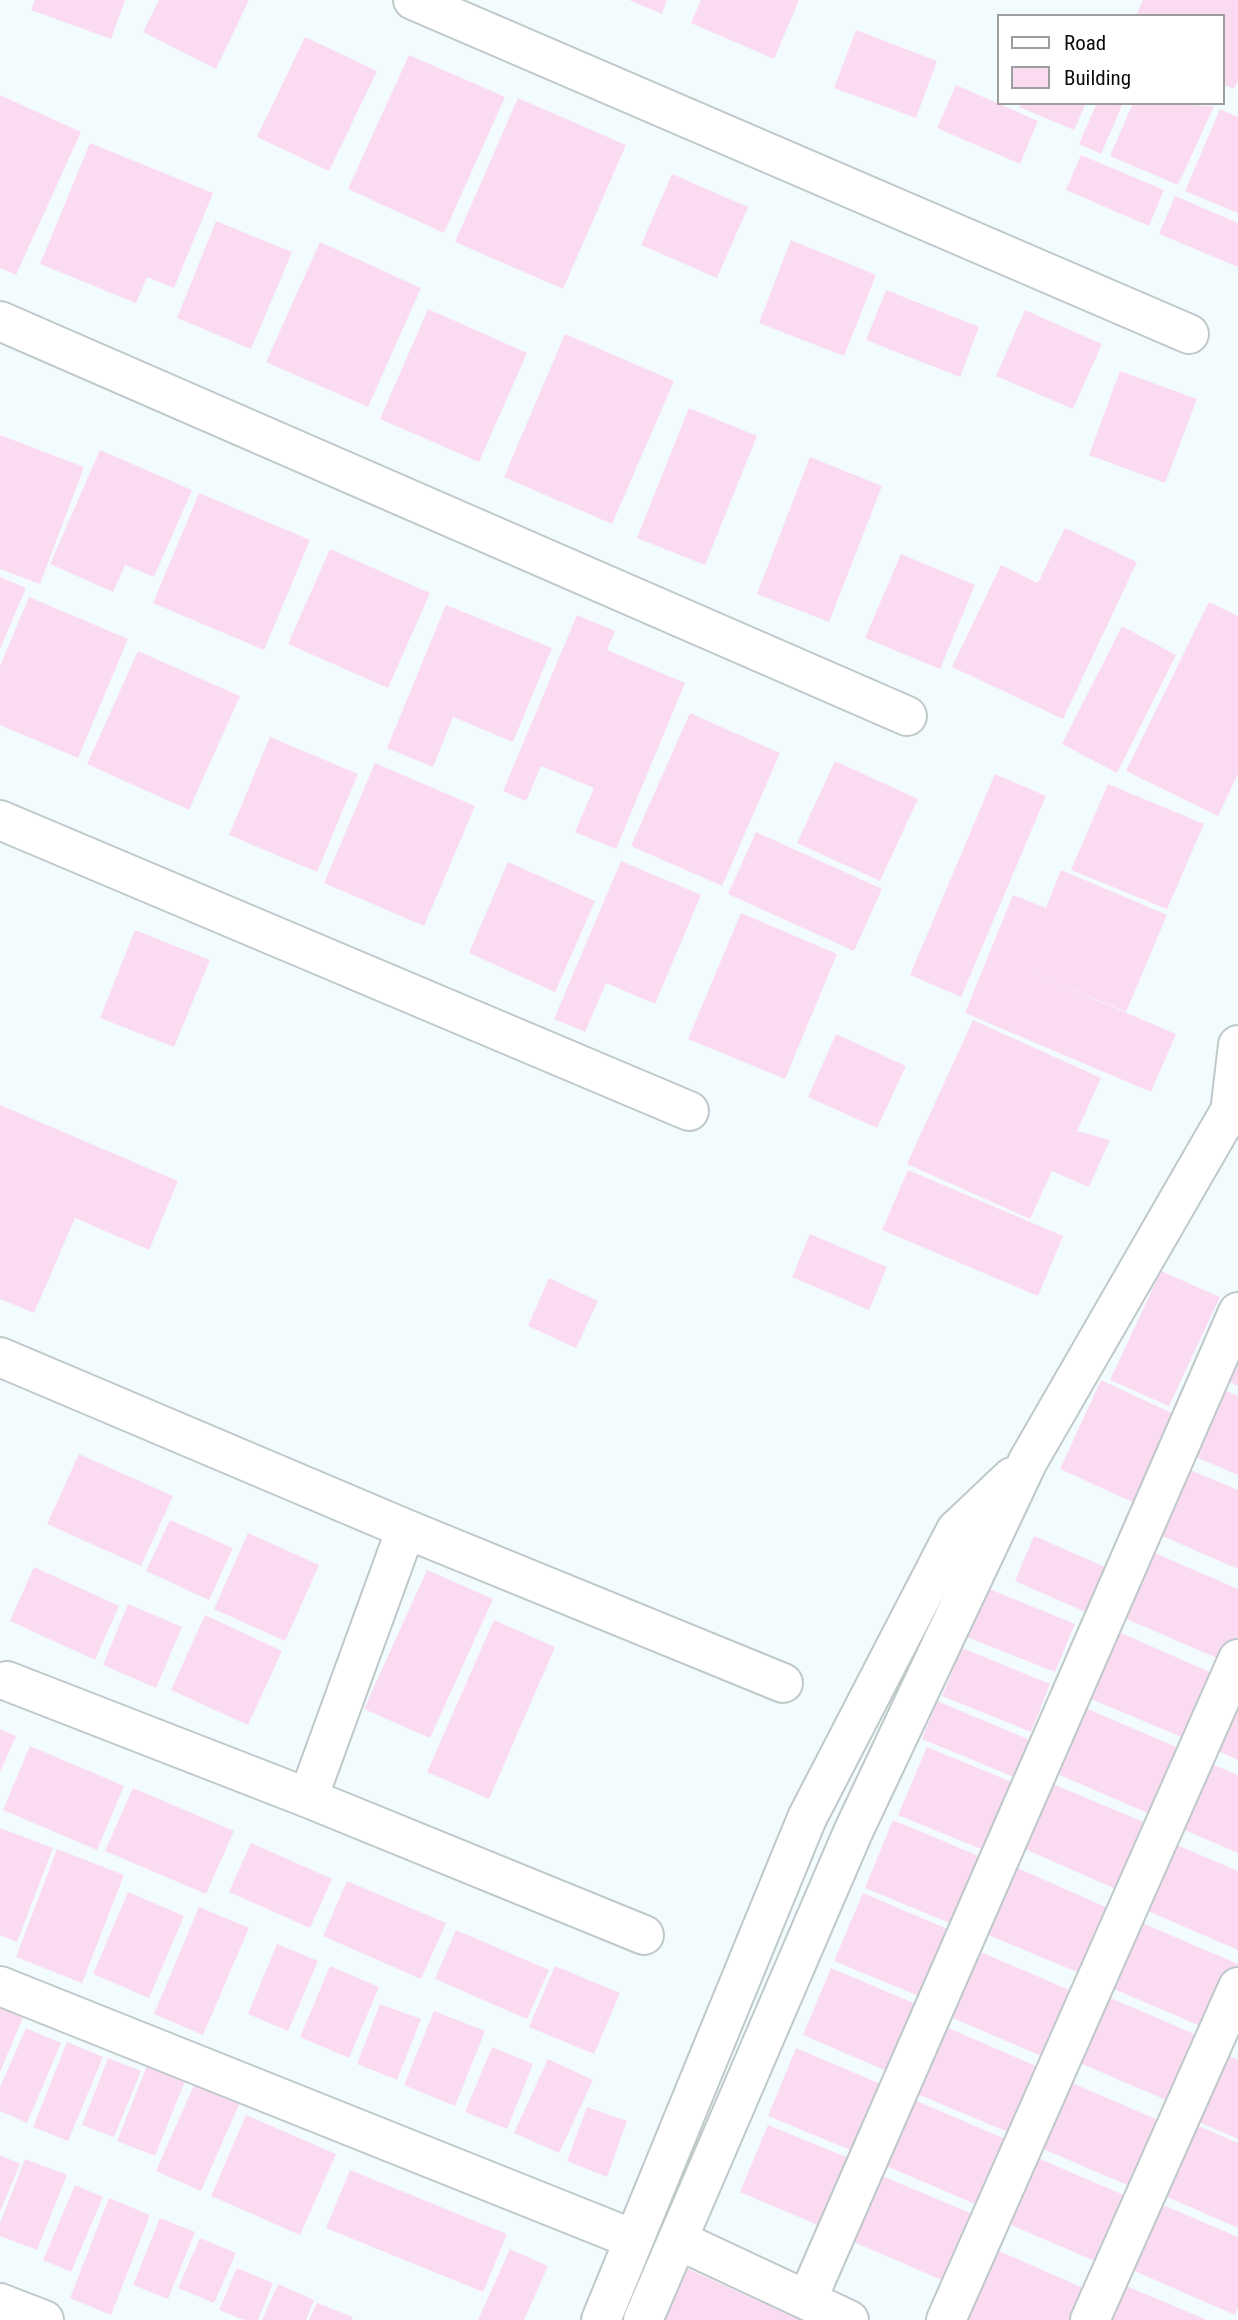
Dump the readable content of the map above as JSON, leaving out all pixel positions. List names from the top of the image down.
{
  "legend": ["Road", "Building"]
}
